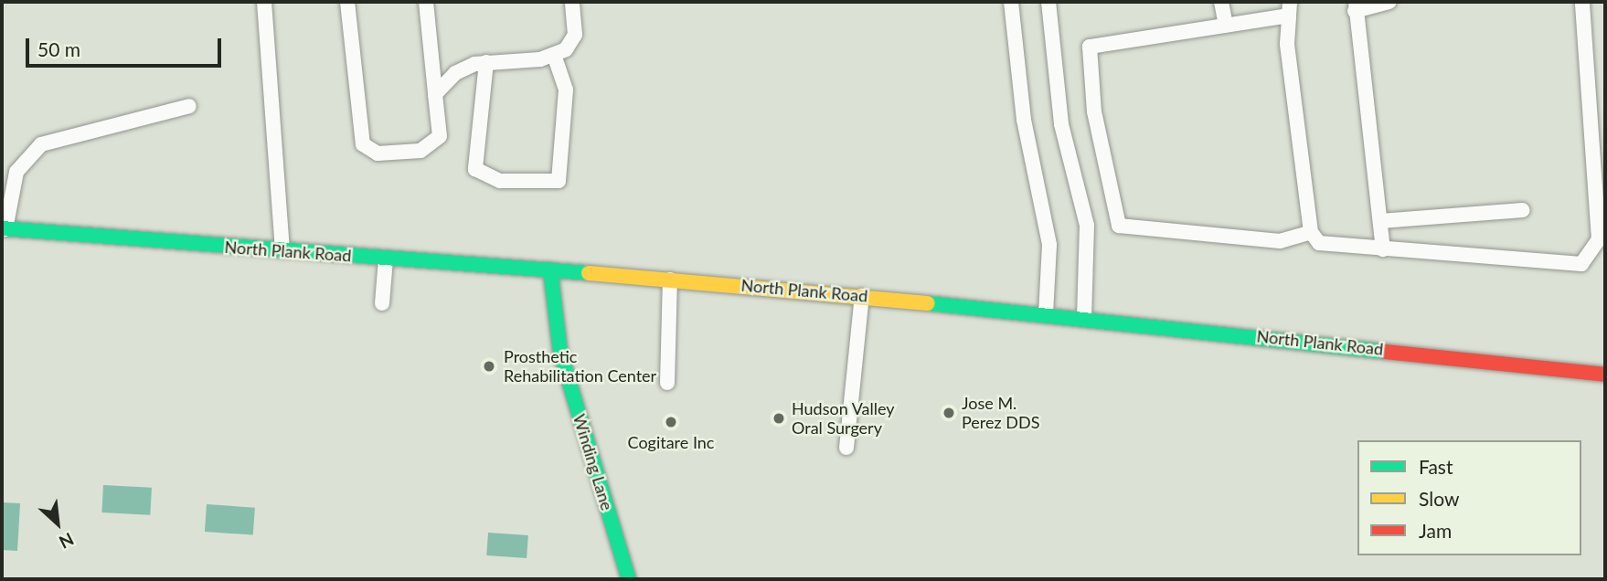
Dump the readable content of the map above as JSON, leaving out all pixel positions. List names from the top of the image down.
{
  "streets": {
    "main road": ["North Plank Road", "Winding Lane"]
  },
  "crossings": [
    ["North Plank Road", "Winding Lane"]
  ],
  "places": [
    "Prosthetic Rehabilitation Center",
    "Jose M. Perez DDS",
    "Hudson Valley Oral Surgery",
    "Cogitare Inc"
  ],
  "legend": ["Fast", "Slow", "Jam"],
  "scale_bar": "50 m",
  "north": "bottom right"
}
